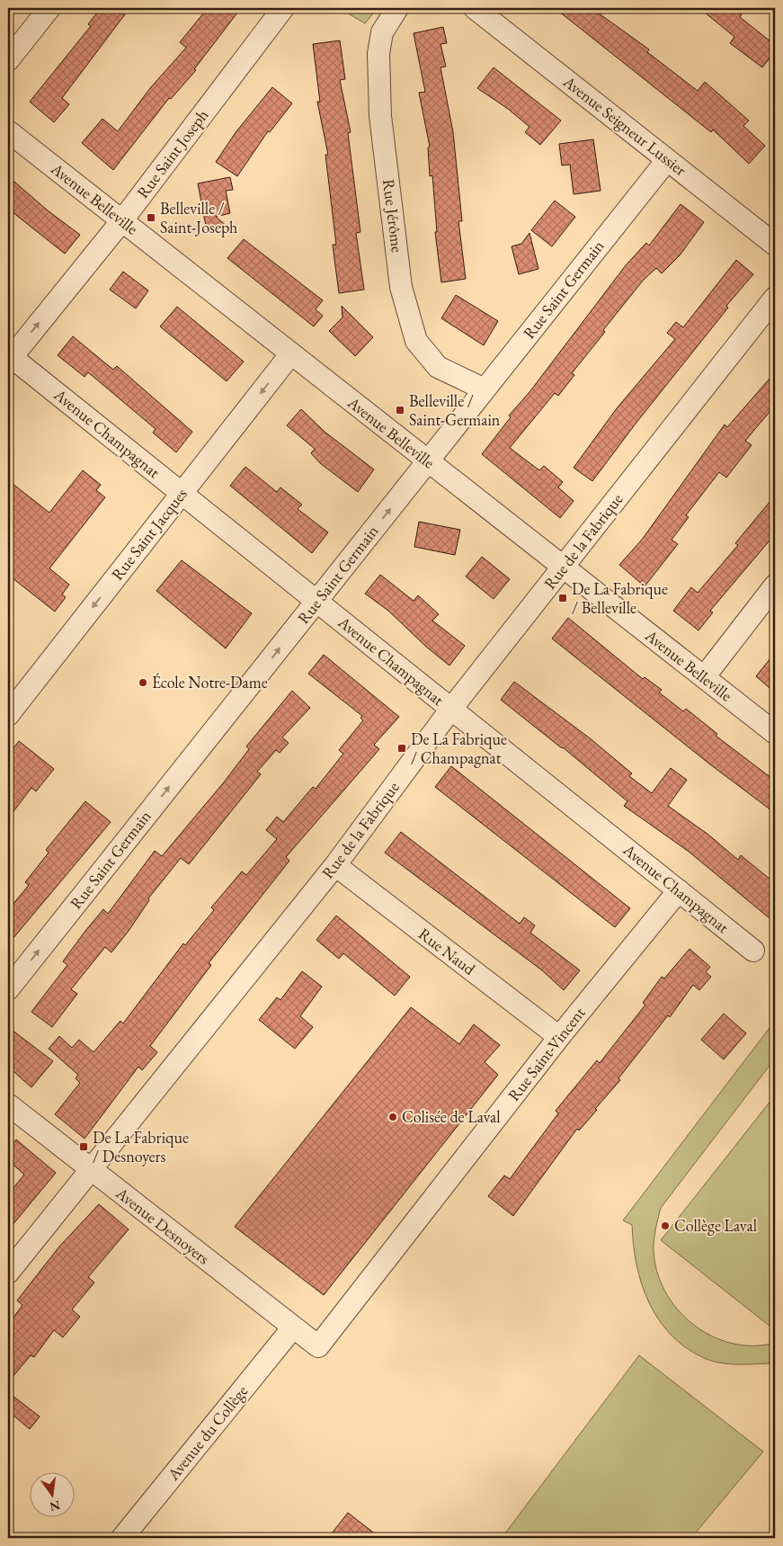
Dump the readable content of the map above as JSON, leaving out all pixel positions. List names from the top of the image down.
{
  "streets": {
    "street": [
      "Avenue Seigneur Lussier",
      "Rue Saint Joseph",
      "Avenue Belleville",
      "Rue Jérôme",
      "Rue Saint Germain",
      "Avenue Champagnat",
      "Rue Saint Jacques",
      "Rue de la Fabrique",
      "Rue Naud",
      "Rue Saint-Vincent",
      "Avenue Desnoyers",
      "Avenue du Collège"
    ]
  },
  "crossings": [
    ["Avenue Seigneur Lussier", "Rue Saint Germain"],
    ["Rue Saint Joseph", "Avenue Belleville"],
    ["Rue Saint Joseph", "Avenue Champagnat"],
    ["Avenue Belleville", "Rue Saint Germain"],
    ["Avenue Belleville", "Rue Saint Jacques"],
    ["Avenue Belleville", "Rue de la Fabrique"],
    ["Rue Jérôme", "Rue Saint Germain"],
    ["Rue Saint Germain", "Avenue Champagnat"],
    ["Avenue Champagnat", "Rue Saint Jacques"],
    ["Avenue Champagnat", "Rue de la Fabrique"],
    ["Avenue Champagnat", "Rue Saint-Vincent"],
    ["Rue de la Fabrique", "Rue Naud"],
    ["Rue de la Fabrique", "Avenue Desnoyers"],
    ["Rue Naud", "Rue Saint-Vincent"],
    ["Rue Saint-Vincent", "Avenue Desnoyers"],
    ["Avenue Desnoyers", "Avenue du Collège"]
  ],
  "one_way": ["Rue Saint Joseph", "Rue Saint Germain", "Rue Saint Jacques"],
  "places": {
    "transit": [
      "Belleville / Saint-Joseph",
      "Belleville / Saint-Germain",
      "De La Fabrique / Belleville",
      "De La Fabrique / Champagnat",
      "De La Fabrique / Desnoyers"
    ],
    "other": ["École Notre-Dame", "Colisée de Laval", "Collège Laval"]
  },
  "north": "bottom"
}
